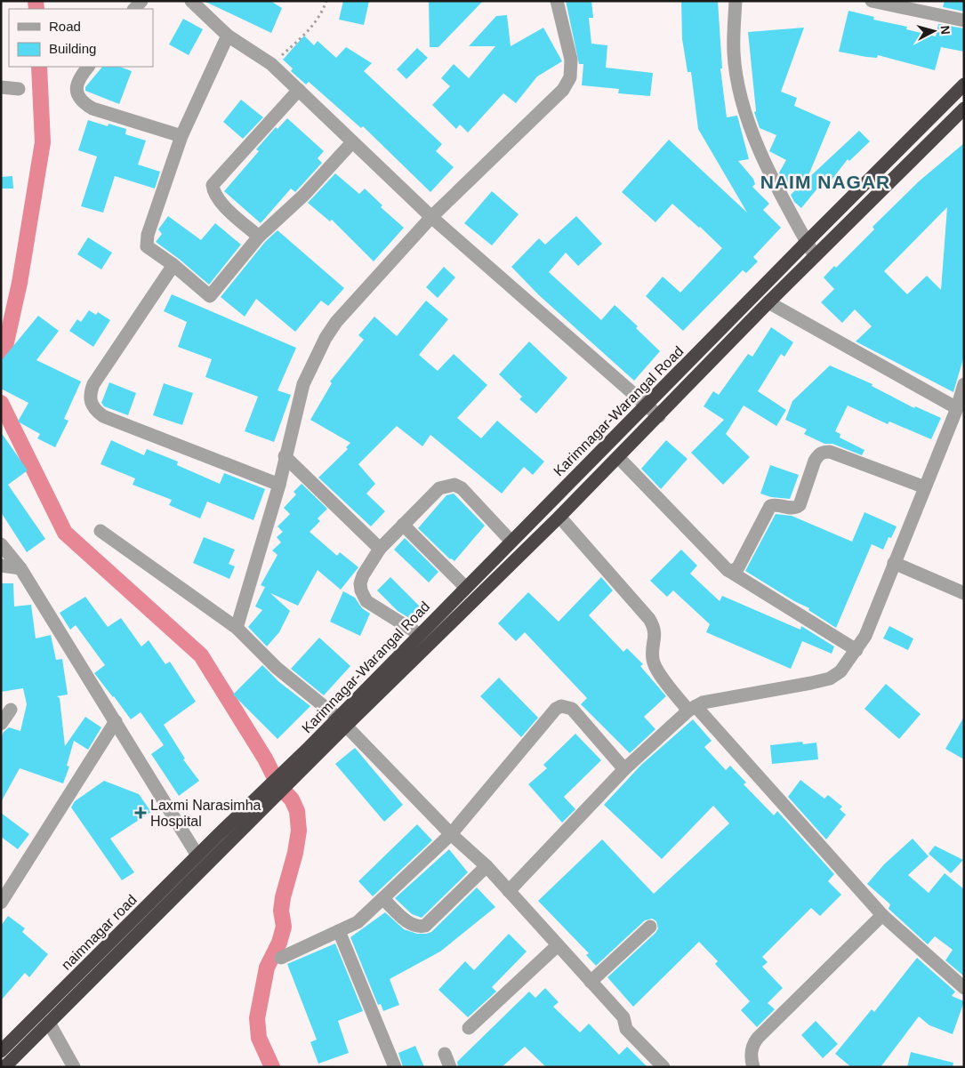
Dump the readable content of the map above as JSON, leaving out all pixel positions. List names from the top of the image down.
{
  "streets": {
    "highway": ["Karimnagar-Warangal Road", "naimnagar road"]
  },
  "crossings": [
    ["Karimnagar-Warangal Road", "naimnagar road"]
  ],
  "districts": ["NAIM NAGAR"],
  "places": {
    "health": ["Laxmi Narasimha Hospital"]
  },
  "legend": ["Road", "Building"],
  "north": "right"
}
